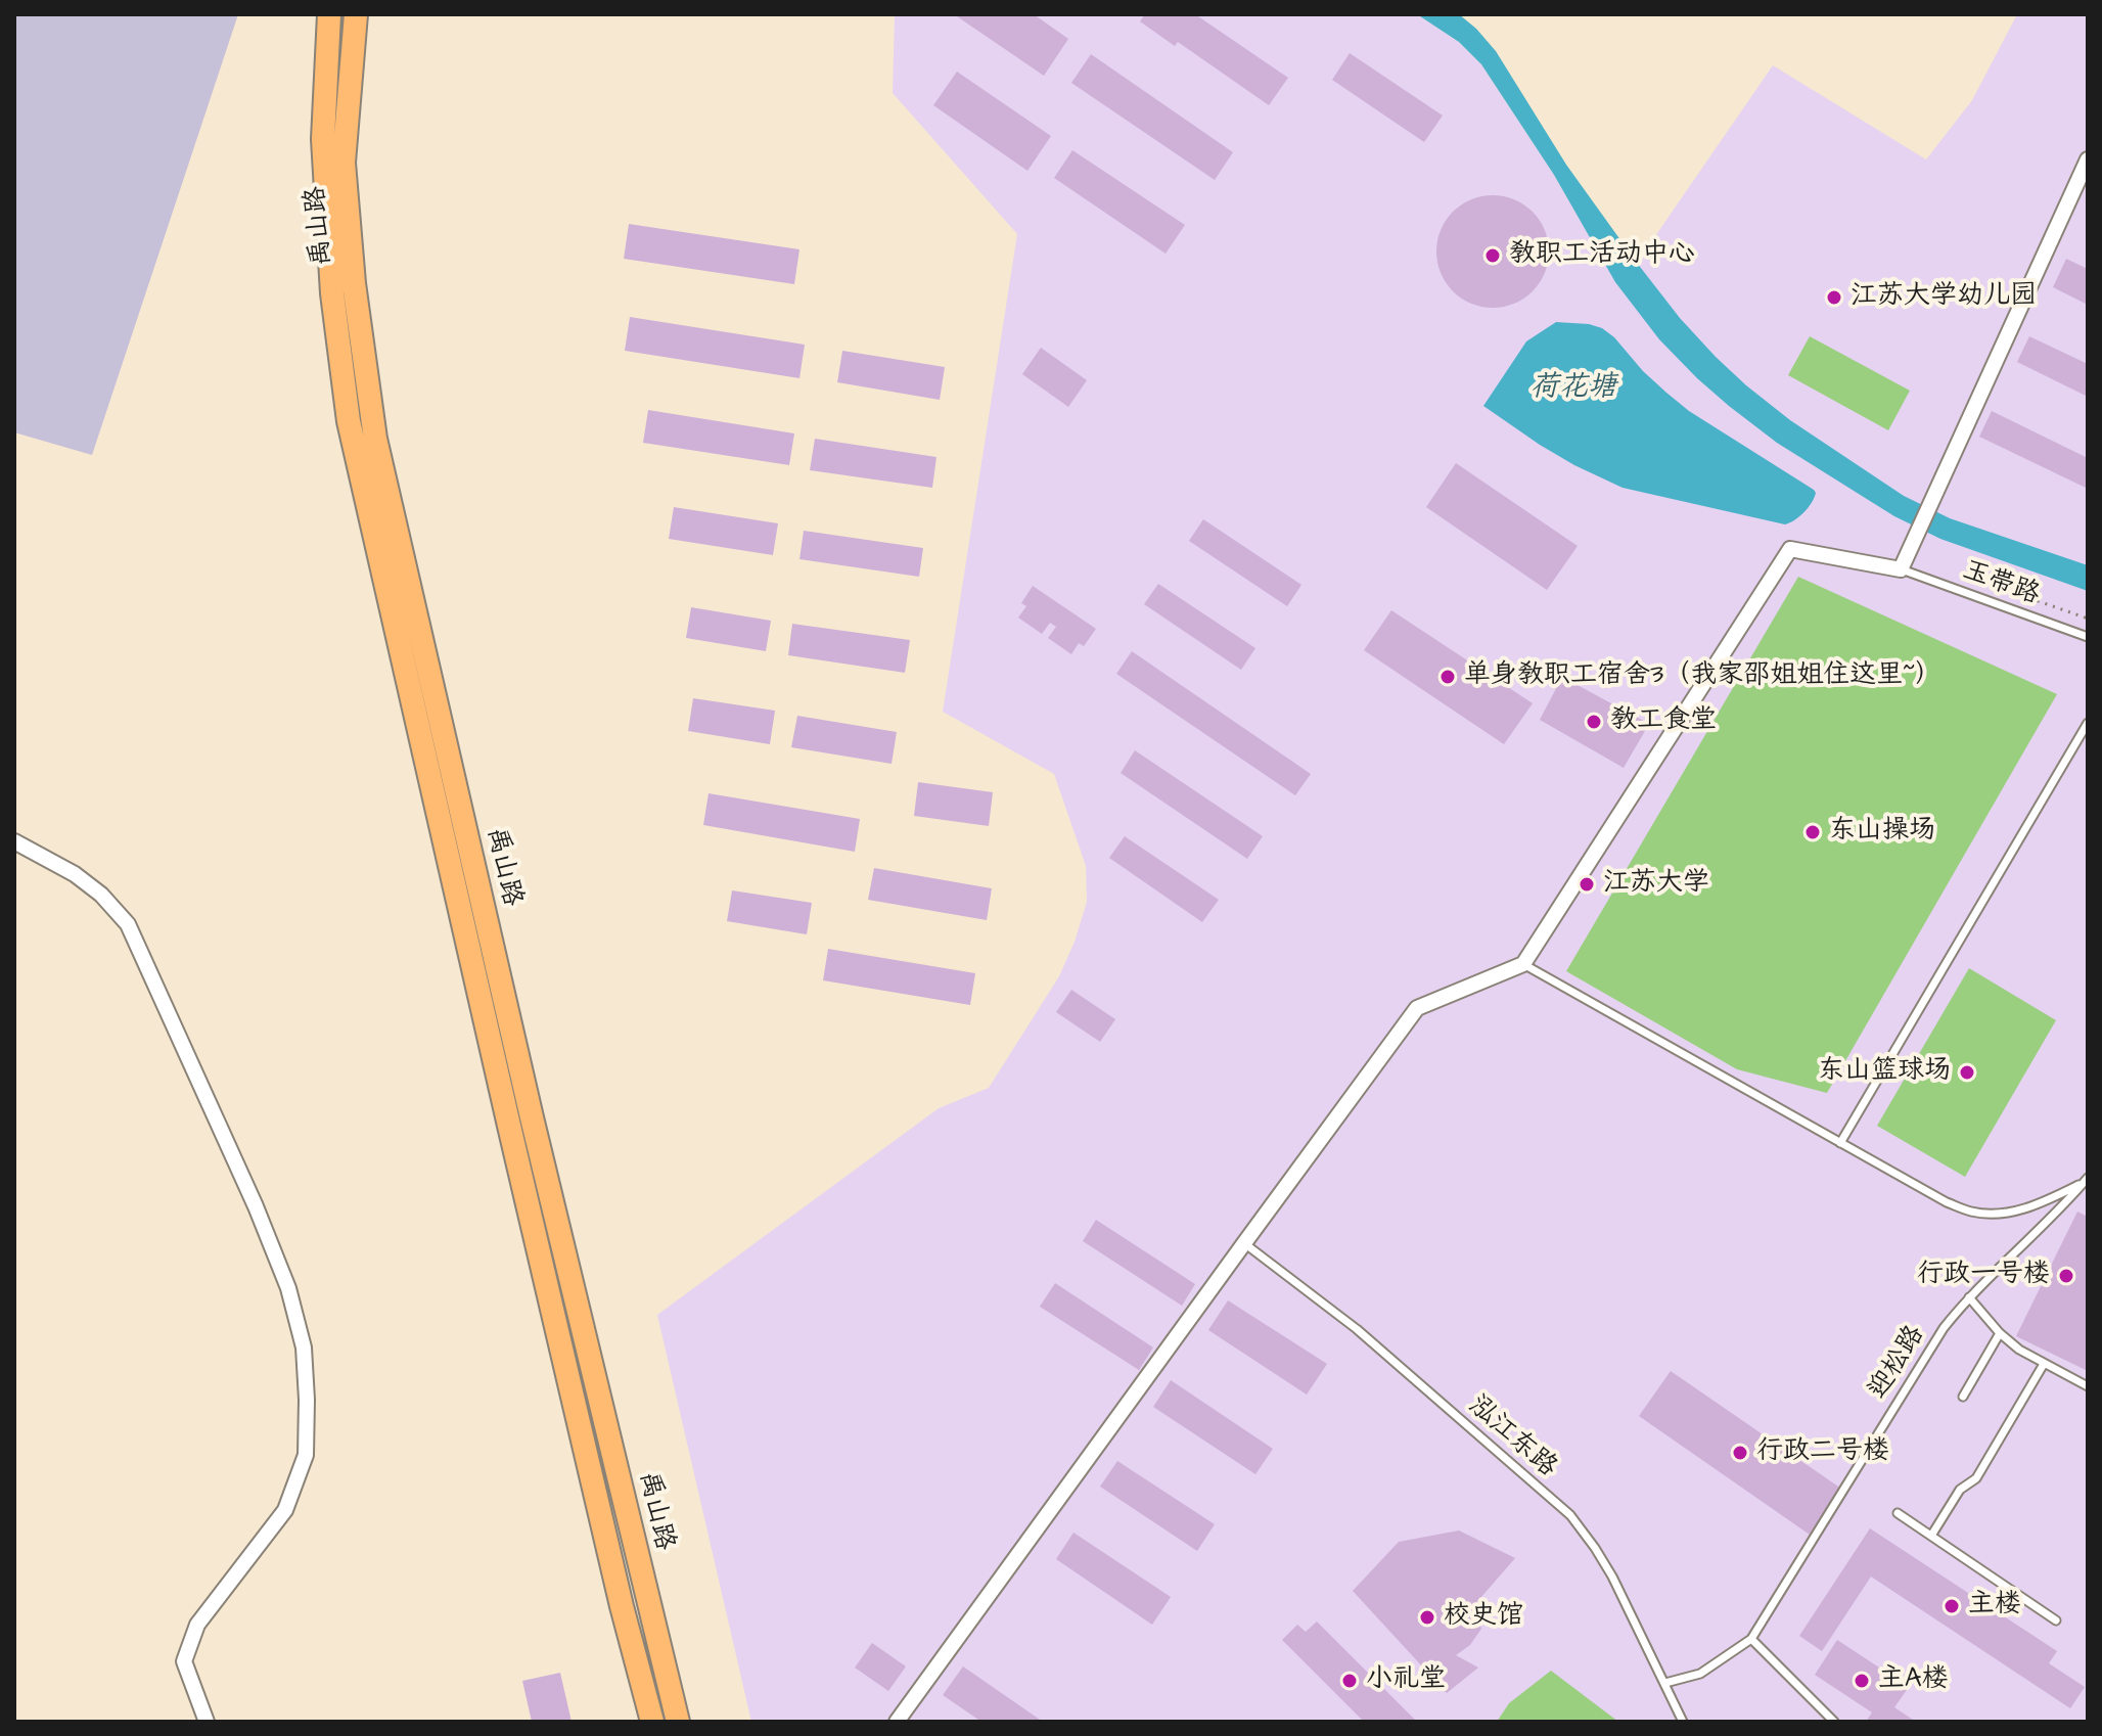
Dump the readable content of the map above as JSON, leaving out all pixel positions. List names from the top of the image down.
{
  "streets": {
    "main road": ["禹山路"],
    "lane": ["玉带路", "迎松路", "泓江东路"]
  },
  "crossings": [
    ["迎松路", "泓江东路"]
  ],
  "water": ["荷花塘"],
  "places": [
    "教职工活动中心",
    "江苏大学幼儿园",
    "单身教职工宿舍3（我家邵姐姐住这里~）",
    "教工食堂",
    "东山操场",
    "江苏大学",
    "东山篮球场",
    "行政一号楼",
    "行政二号楼",
    "主楼",
    "校史馆",
    "小礼堂",
    "主A楼"
  ]
}
